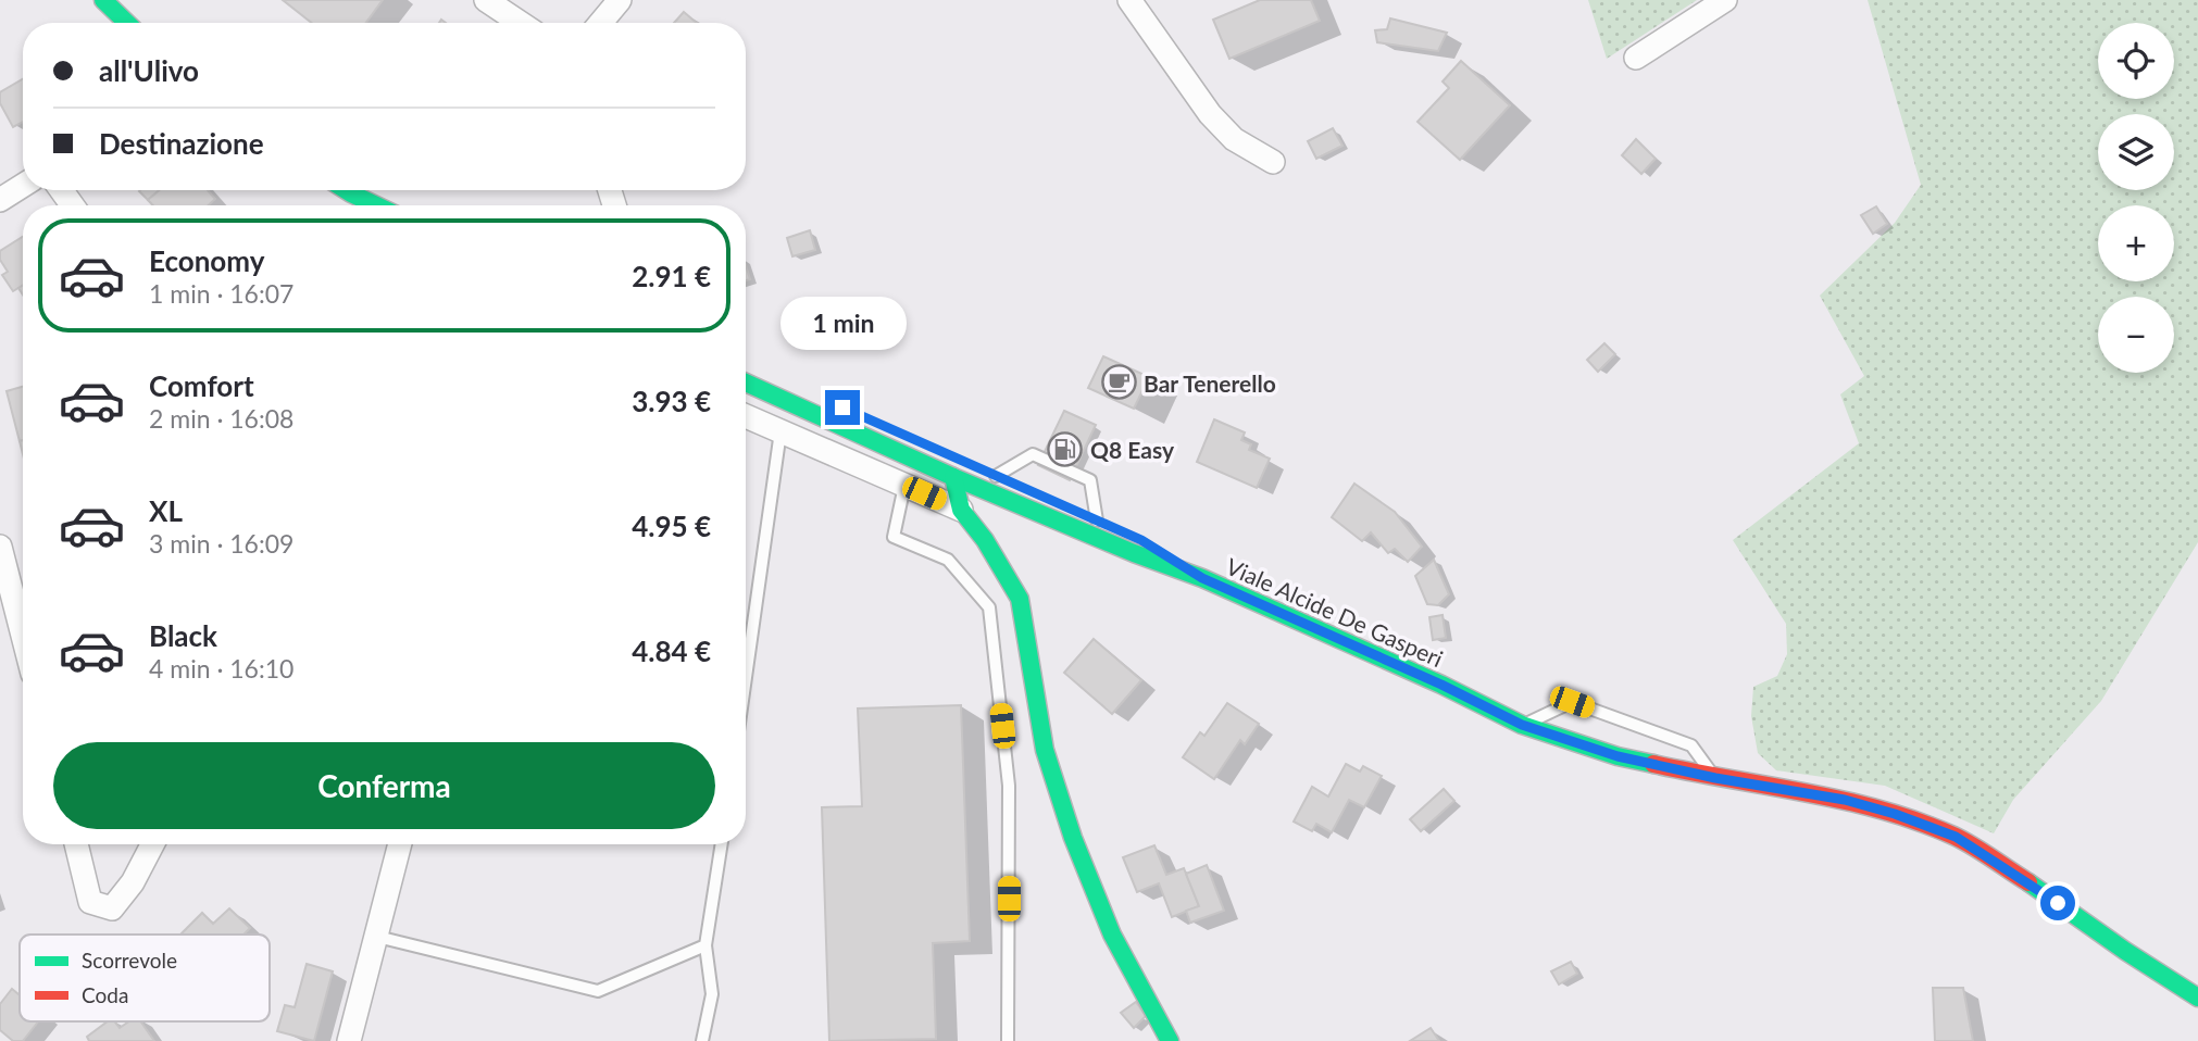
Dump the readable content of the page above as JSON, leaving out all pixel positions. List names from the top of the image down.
{
  "streets": {
    "main road": ["Viale Alcide De Gasperi"]
  },
  "places": {
    "cafe": ["Bar Tenerello"],
    "fuel station": ["Q8 Easy"]
  },
  "legend": ["Scorrevole", "Coda"],
  "page": {
    "map_buttons": ["+", "−"],
    "banner": ["all'Ulivo", "Destinazione"],
    "list": [
      {
        "name": "Economy",
        "note": "1 min · 16:07",
        "value": "2.91 €"
      },
      {
        "name": "Comfort",
        "note": "2 min · 16:08",
        "value": "3.93 €"
      },
      {
        "name": "XL",
        "note": "3 min · 16:09",
        "value": "4.95 €"
      },
      {
        "name": "Black",
        "note": "4 min · 16:10",
        "value": "4.84 €"
      }
    ],
    "bubble": "1 min",
    "buttons": "Conferma"
  }
}
